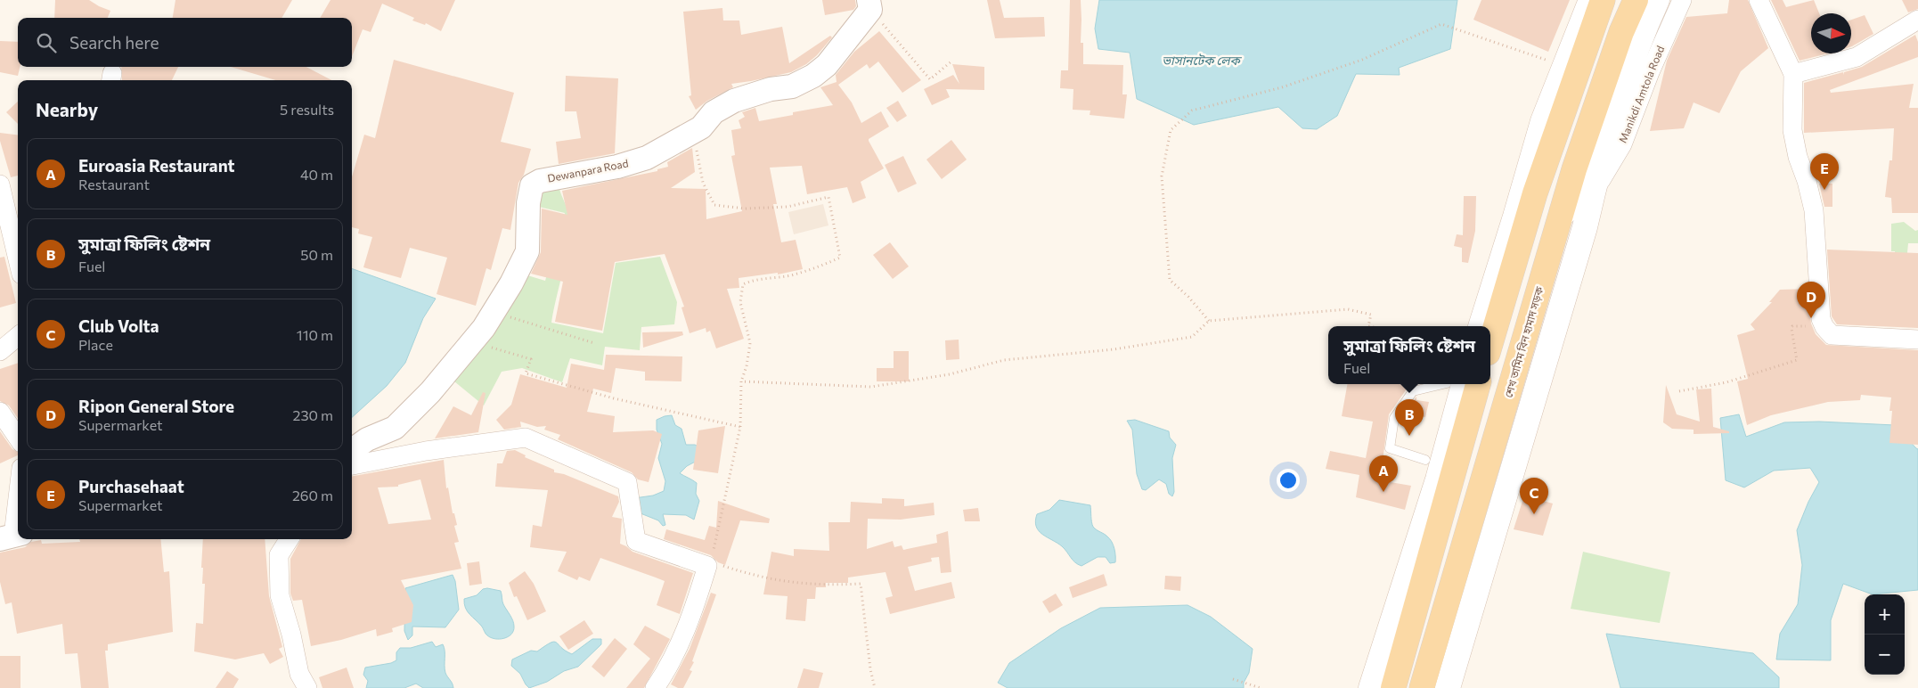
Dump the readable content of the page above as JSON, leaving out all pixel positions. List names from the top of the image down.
{
  "streets": {
    "main road": ["শেখ তামিম বিন হামাদ সড়ক"],
    "street": ["Manikdi Amtola Road", "Dewanpara Road"]
  },
  "crossings": [
    ["Manikdi Amtola Road", "শেখ তামিম বিন হামাদ সড়ক"]
  ],
  "water": ["ভাসানটেক লেক"],
  "north": "right",
  "page": {
    "search": "Search here",
    "heading": ["Nearby", "5 results"],
    "list": [
      {
        "mark": "A",
        "name": "Euroasia Restaurant",
        "note": "Restaurant",
        "value": "40 m"
      },
      {
        "mark": "B",
        "name": "সুমাত্রা ফিলিং ষ্টেশন",
        "note": "Fuel",
        "value": "50 m"
      },
      {
        "mark": "C",
        "name": "Club Volta",
        "note": "Place",
        "value": "110 m"
      },
      {
        "mark": "D",
        "name": "Ripon General Store",
        "note": "Supermarket",
        "value": "230 m"
      },
      {
        "mark": "E",
        "name": "Purchasehaat",
        "note": "Supermarket",
        "value": "260 m"
      }
    ],
    "pins": [
      "E",
      "D",
      "B",
      "A",
      "C"
    ],
    "popup": ["সুমাত্রা ফিলিং ষ্টেশন", "Fuel"],
    "map_buttons": ["+", "−"]
  }
}
